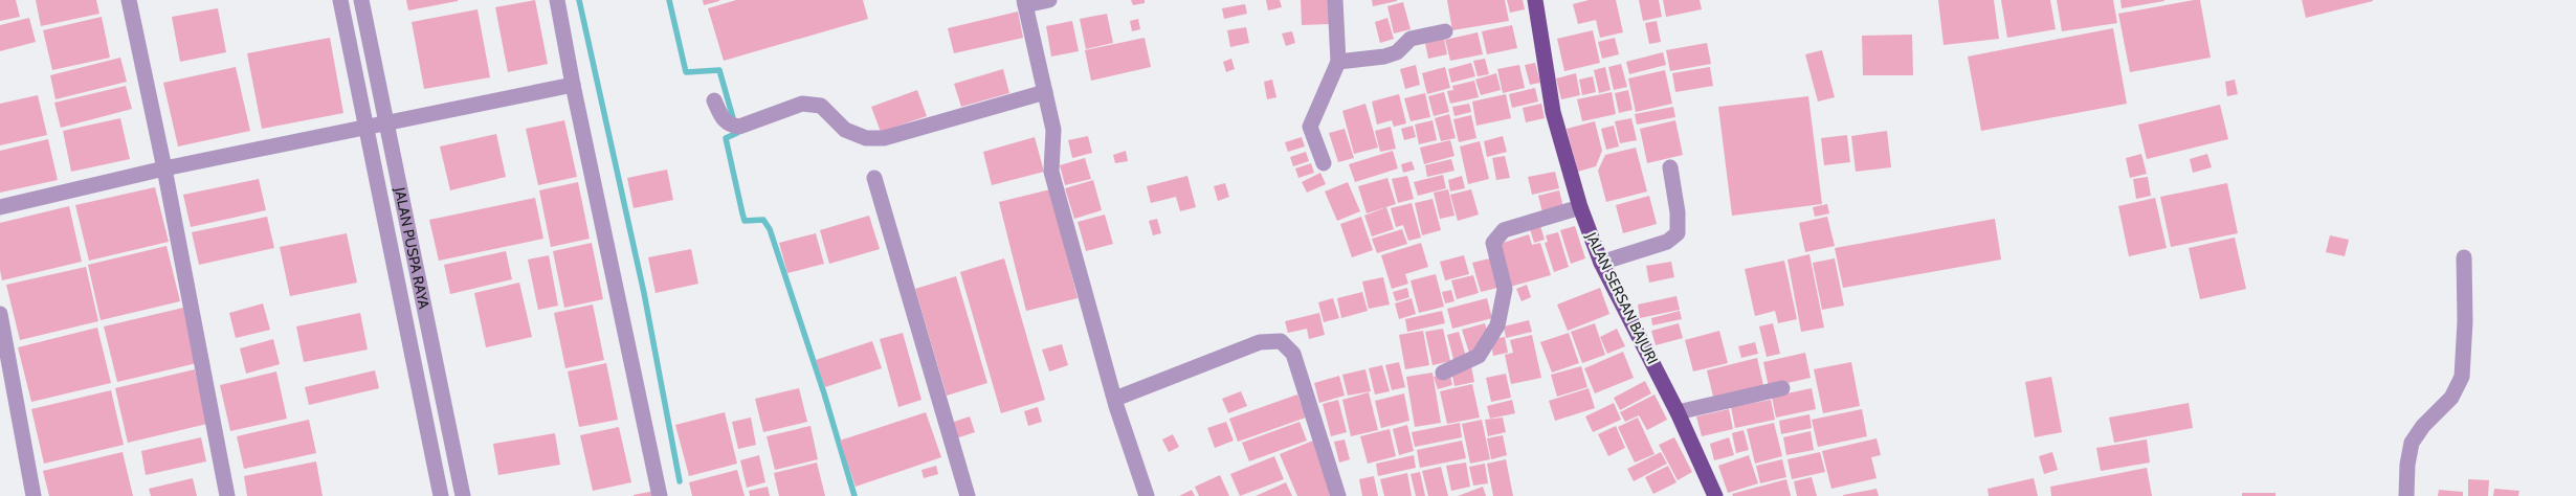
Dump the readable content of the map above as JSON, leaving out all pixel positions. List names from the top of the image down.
{
  "streets": {
    "main road": ["JALAN SERSAN BAJURI"],
    "street": ["JALAN PUSPA RAYA"]
  }
}
